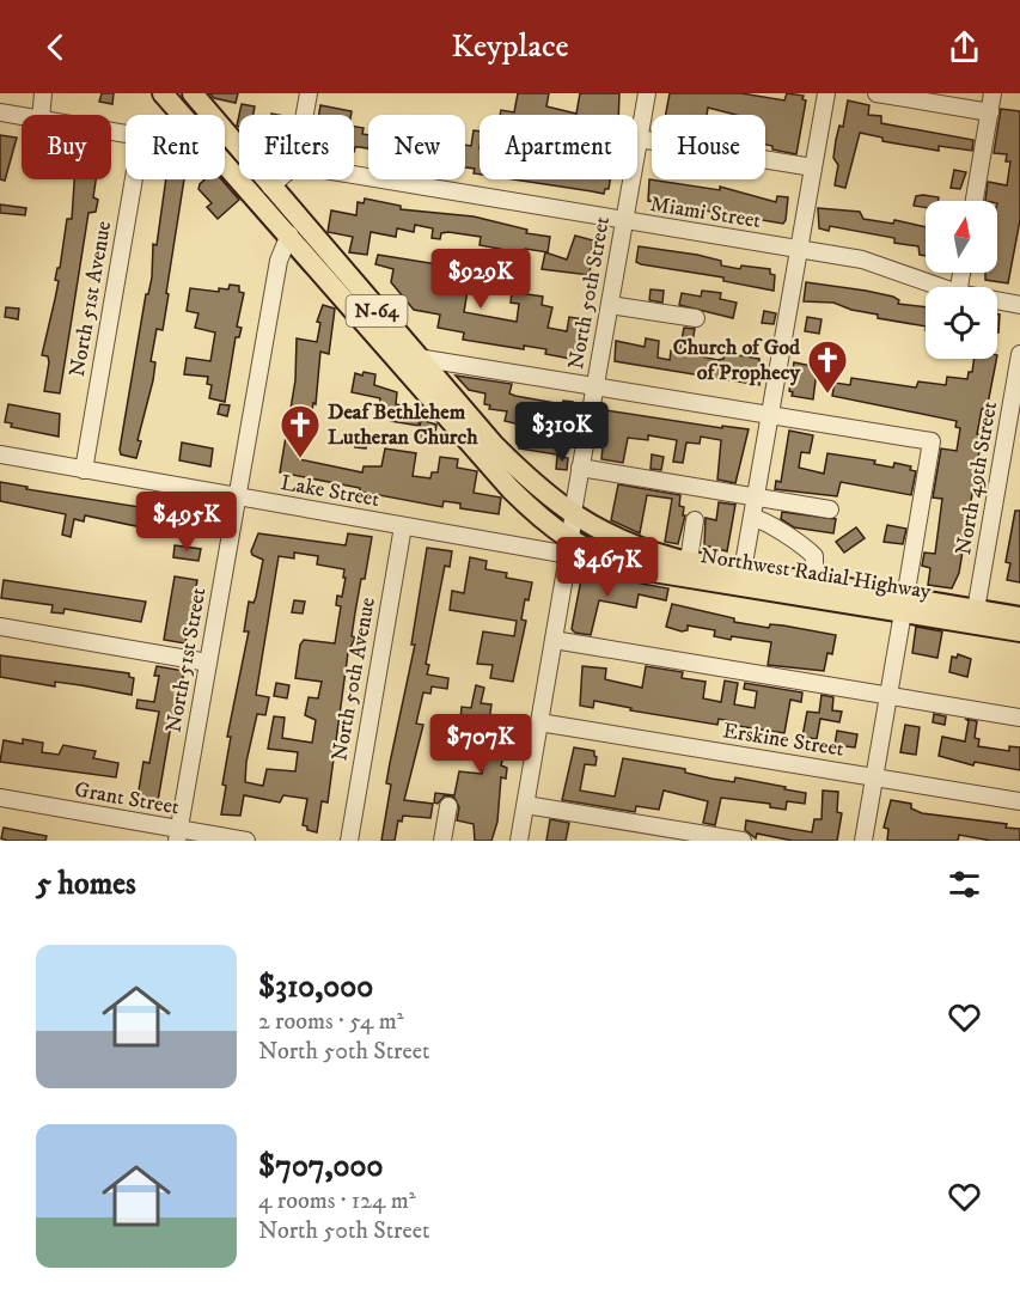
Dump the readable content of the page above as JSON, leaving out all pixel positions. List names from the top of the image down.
{
  "streets": {
    "main road": ["N-64", "Northwest Radial Highway"],
    "street": [
      "Miami Street",
      "North 50th Street",
      "North 51st Avenue",
      "North 49th Street",
      "Lake Street",
      "North 51st Street",
      "North 50th Avenue",
      "Erskine Street",
      "Grant Street"
    ]
  },
  "crossings": [
    ["Miami Street", "North 50th Street"],
    ["North 50th Street", "Lake Street"],
    ["North 50th Street", "Northwest Radial Highway"],
    ["North 50th Street", "Erskine Street"],
    ["North 51st Avenue", "Lake Street"],
    ["North 49th Street", "Northwest Radial Highway"],
    ["Lake Street", "Northwest Radial Highway"],
    ["Lake Street", "North 51st Street"],
    ["Lake Street", "North 50th Avenue"],
    ["Northwest Radial Highway", "North 51st Street"],
    ["North 51st Street", "Grant Street"]
  ],
  "places": {
    "church": ["Church of God of Prophecy", "Deaf Bethlehem Lutheran Church"]
  },
  "north": "top",
  "page": {
    "header": "Keyplace",
    "chip": [
      "Buy",
      "Rent",
      "Filters",
      "New",
      "Apartment",
      "House"
    ],
    "price": [
      "$929K",
      "$310K",
      "$495K",
      "$467K",
      "$707K"
    ],
    "heading": "5 homes",
    "list": [
      {
        "name": "$310,000",
        "note": "2 rooms · 54 m² · North 50th Street"
      },
      {
        "name": "$707,000",
        "note": "4 rooms · 124 m² · North 50th Street"
      }
    ]
  }
}
